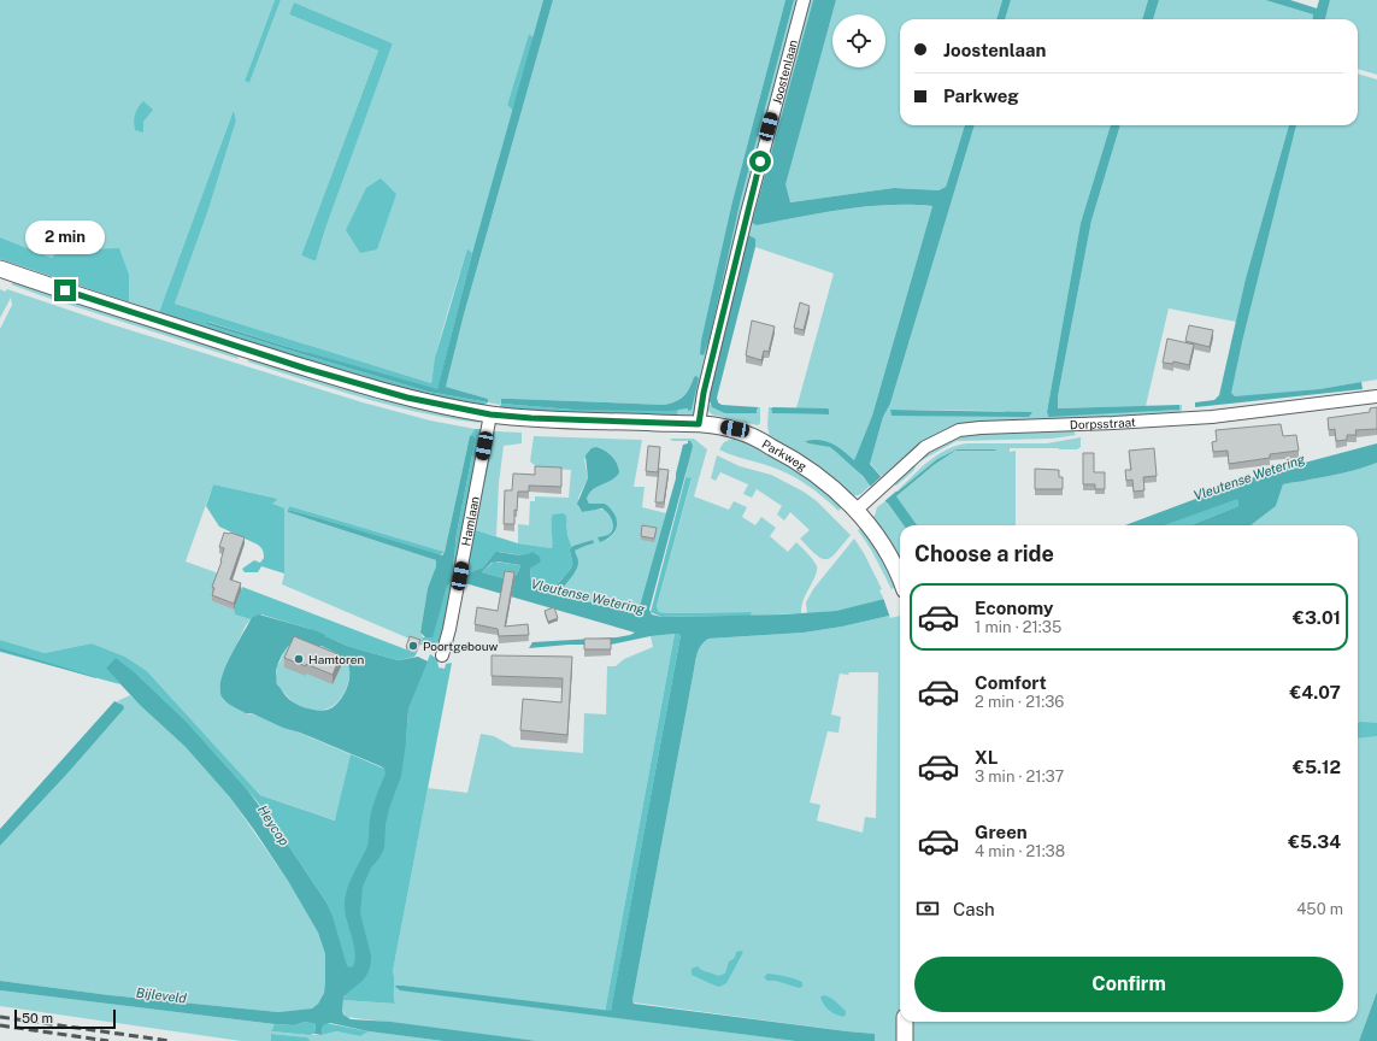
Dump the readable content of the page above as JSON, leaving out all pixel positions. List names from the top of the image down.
{
  "streets": {
    "street": [
      "Joostenlaan",
      "Dorpsstraat",
      "Parkweg",
      "Hamlaan"
    ]
  },
  "crossings": [
    ["Joostenlaan", "Parkweg"],
    ["Dorpsstraat", "Parkweg"],
    ["Parkweg", "Hamlaan"]
  ],
  "water": ["Vleutense Wetering", "Heycop", "Bijleveld"],
  "places": ["Poortgebouw", "Hamtoren"],
  "scale_bar": "50 m",
  "page": {
    "banner": ["Joostenlaan", "Parkweg"],
    "bubble": "2 min",
    "heading": "Choose a ride",
    "list": [
      {
        "name": "Economy",
        "note": "1 min · 21:35",
        "value": "€3.01"
      },
      {
        "name": "Comfort",
        "note": "2 min · 21:36",
        "value": "€4.07"
      },
      {
        "name": "XL",
        "note": "3 min · 21:37",
        "value": "€5.12"
      },
      {
        "name": "Green",
        "note": "4 min · 21:38",
        "value": "€5.34"
      }
    ],
    "pay": ["Cash", "450 m"],
    "buttons": "Confirm",
    "scale": "50 m"
  }
}
